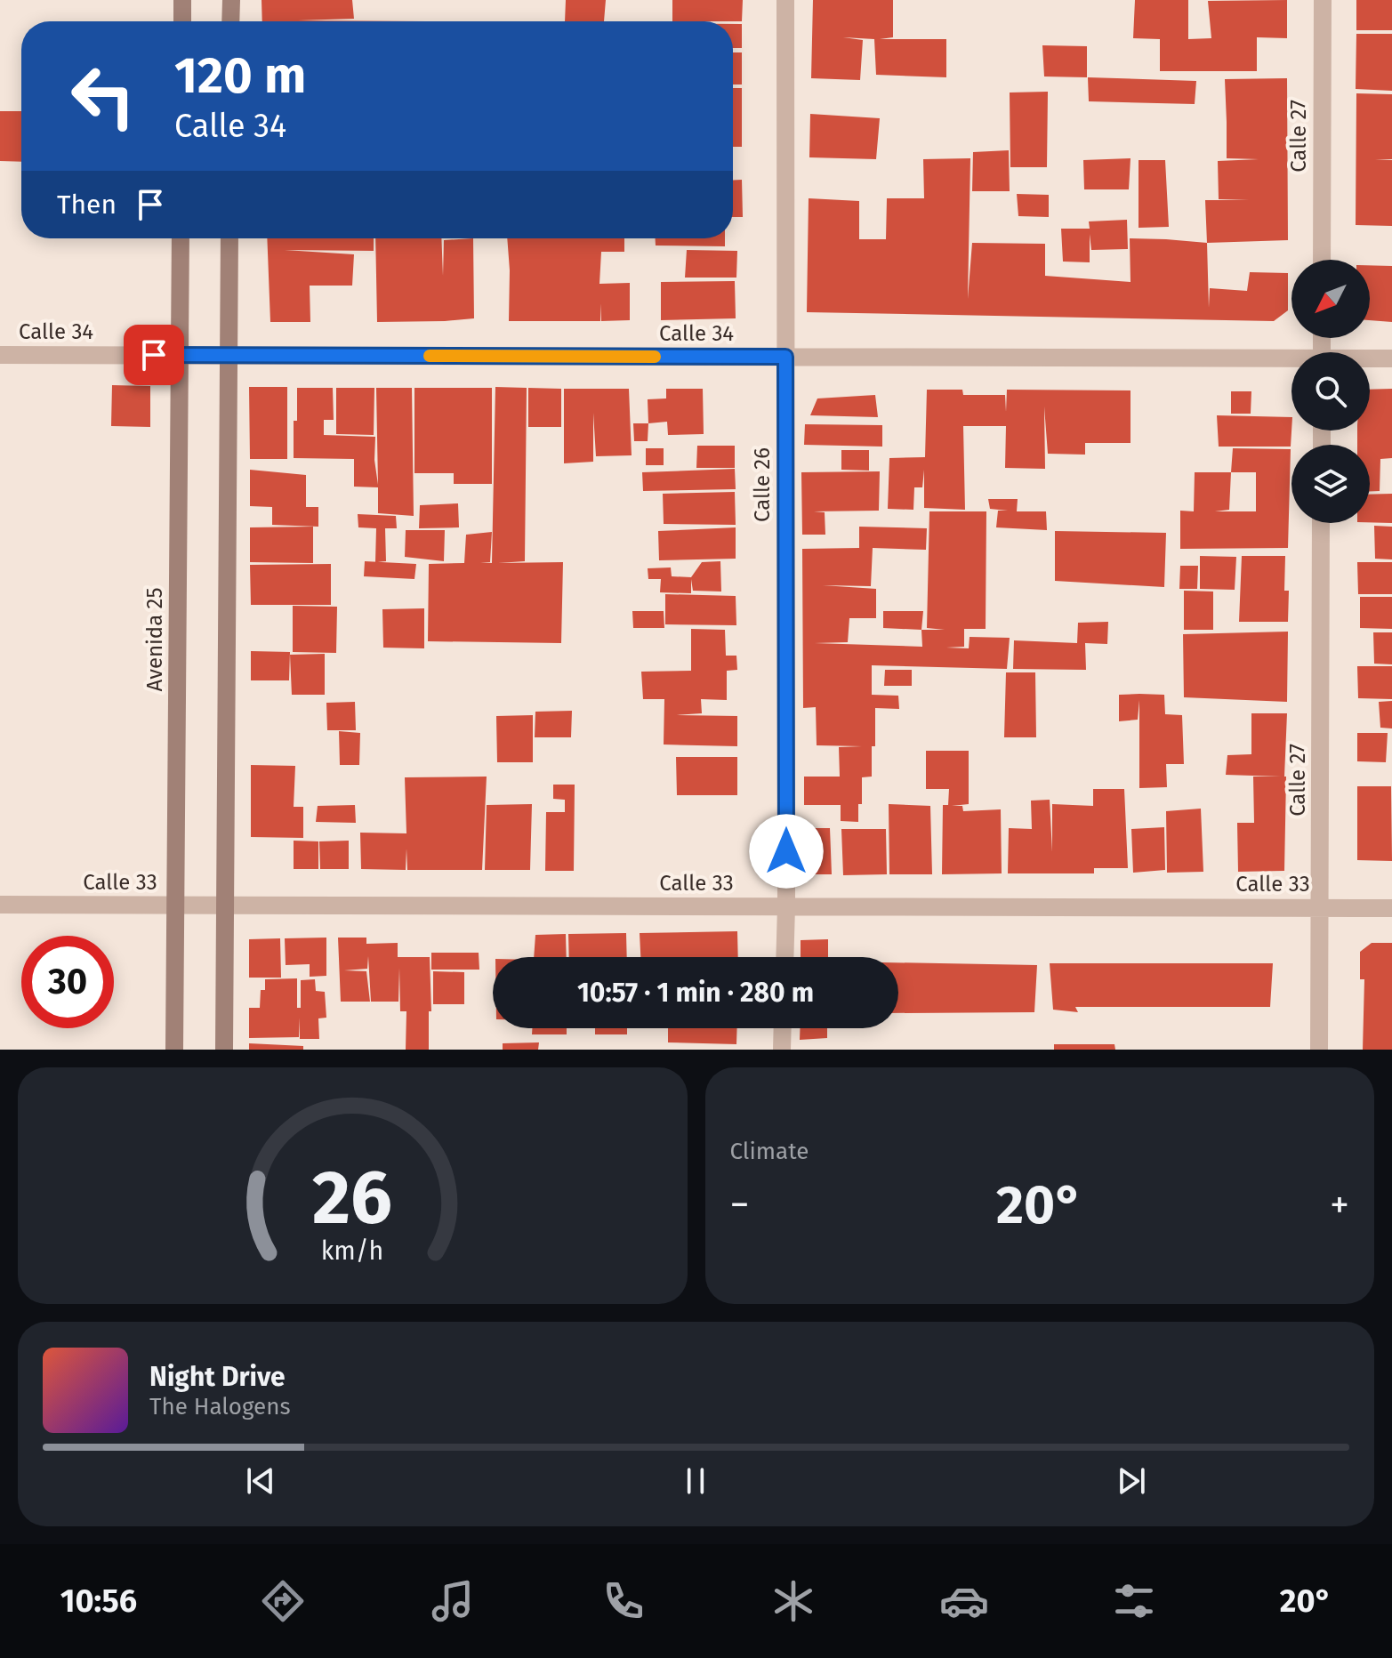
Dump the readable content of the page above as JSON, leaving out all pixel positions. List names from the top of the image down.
{
  "streets": {
    "main road": ["Avenida 25"],
    "street": [
      "Calle 27",
      "Calle 34",
      "Calle 26",
      "Calle 33"
    ]
  },
  "crossings": [
    ["Calle 27", "Calle 33"],
    ["Calle 34", "Calle 26"],
    ["Calle 34", "Avenida 25"],
    ["Calle 26", "Calle 33"],
    ["Avenida 25", "Calle 33"]
  ],
  "north": "bottom left",
  "page": {
    "turn": ["120 m", "Calle 34"],
    "then": "Then",
    "limit": "30",
    "trip": "10:57 · 1 min · 280 m",
    "tile": "Climate",
    "heat": ["−", "20°", "+"],
    "song": ["Night Drive", "The Halogens"],
    "tabs": ["10:56", "20°"],
    "gauge": ["26", "km/h"]
  }
}
